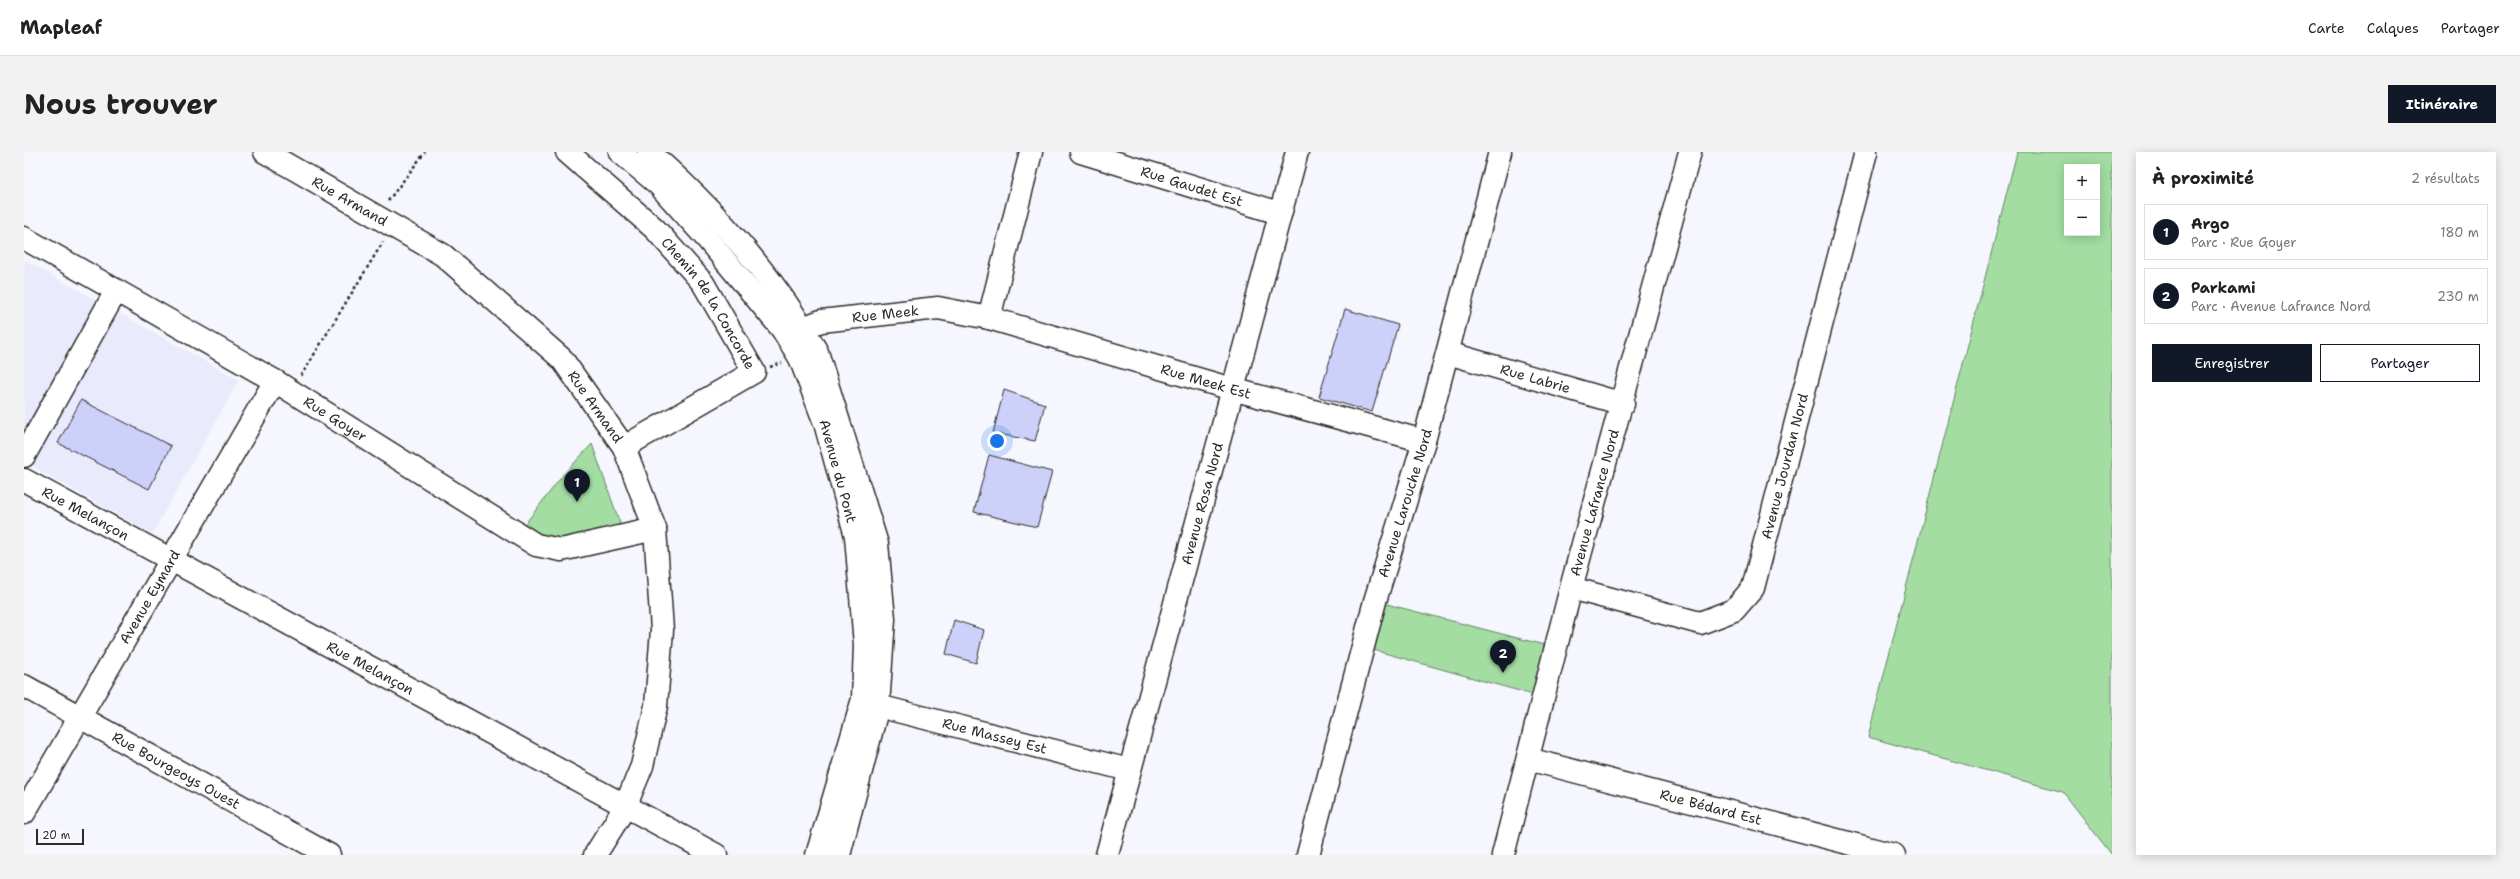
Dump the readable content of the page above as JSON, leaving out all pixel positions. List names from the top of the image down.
{
  "streets": {
    "street": [
      "Rue Gaudet Est",
      "Rue Armand",
      "Chemin de la Concorde",
      "Rue Meek",
      "Rue Labrie",
      "Rue Meek Est",
      "Rue Goyer",
      "Avenue Jourdan Nord",
      "Avenue du Pont",
      "Avenue Rosa Nord",
      "Avenue Lafrance Nord",
      "Avenue Larouche Nord",
      "Rue Melançon",
      "Avenue Eymard",
      "Rue Massey Est",
      "Rue Bourgeoys Ouest",
      "Rue Bédard Est"
    ]
  },
  "crossings": [
    ["Rue Gaudet Est", "Avenue Rosa Nord"],
    ["Rue Armand", "Chemin de la Concorde"],
    ["Rue Armand", "Rue Goyer"],
    ["Rue Armand", "Rue Melançon"],
    ["Rue Meek", "Rue Meek Est"],
    ["Rue Meek", "Avenue du Pont"],
    ["Rue Labrie", "Avenue Lafrance Nord"],
    ["Rue Labrie", "Avenue Larouche Nord"],
    ["Rue Meek Est", "Avenue Rosa Nord"],
    ["Rue Meek Est", "Avenue Larouche Nord"],
    ["Rue Goyer", "Avenue Eymard"],
    ["Avenue Jourdan Nord", "Avenue Lafrance Nord"],
    ["Avenue du Pont", "Rue Massey Est"],
    ["Avenue Rosa Nord", "Rue Massey Est"],
    ["Avenue Lafrance Nord", "Rue Bédard Est"],
    ["Rue Melançon", "Avenue Eymard"],
    ["Avenue Eymard", "Rue Bourgeoys Ouest"]
  ],
  "scale_bar": "20 m",
  "page": {
    "header": "Mapleaf",
    "nav": ["Carte", "Calques", "Partager"],
    "title": "Nous trouver",
    "buttons": [
      "Itinéraire",
      ["Enregistrer", "Partager"]
    ],
    "heading": ["À proximité", "2 résultats"],
    "map_buttons": ["+", "−"],
    "list": [
      {
        "mark": "1",
        "name": "Argo",
        "note": "Parc · Rue Goyer",
        "value": "180 m"
      },
      {
        "mark": "2",
        "name": "Parkami",
        "note": "Parc · Avenue Lafrance Nord",
        "value": "230 m"
      }
    ],
    "pins": ["1", "2"],
    "scale": "20 m"
  }
}
